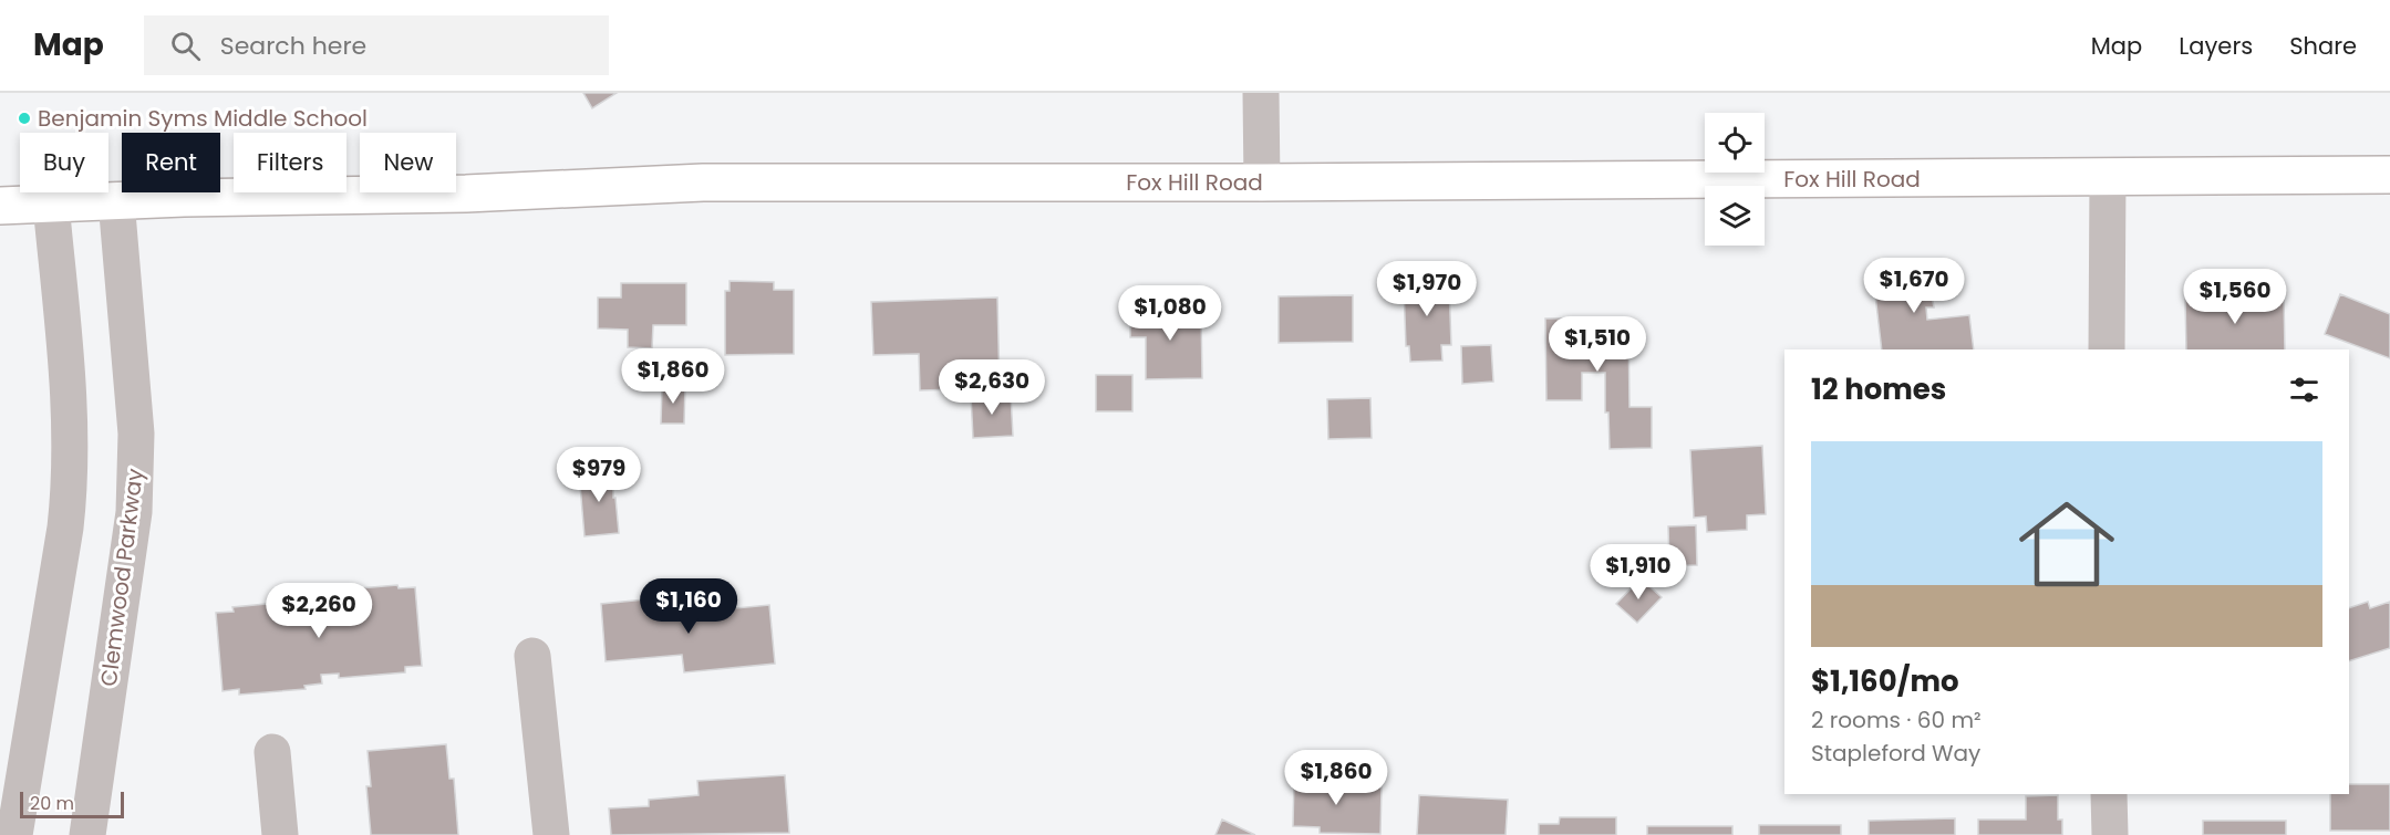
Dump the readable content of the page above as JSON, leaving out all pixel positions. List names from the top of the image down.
{
  "streets": {
    "main road": ["Fox Hill Road"],
    "street": ["Clemwood Parkway"]
  },
  "crossings": [
    ["Fox Hill Road", "Clemwood Parkway"]
  ],
  "places": ["Benjamin Syms Middle School"],
  "scale_bar": "20 m",
  "page": {
    "header": "Map",
    "search": "Search here",
    "nav": ["Map", "Layers", "Share"],
    "chip": [
      "Buy",
      "Rent",
      "Filters",
      "New"
    ],
    "price": [
      "$1,670",
      "$1,970",
      "$1,560",
      "$1,080",
      "$1,510",
      "$1,860",
      "$2,630",
      "$979",
      "$1,910",
      "$1,160",
      "$2,260",
      "$1,860"
    ],
    "heading": "12 homes",
    "list": [
      {
        "name": "$1,160/mo",
        "note": "2 rooms · 60 m² · Stapleford Way"
      }
    ],
    "scale": "20 m"
  }
}
